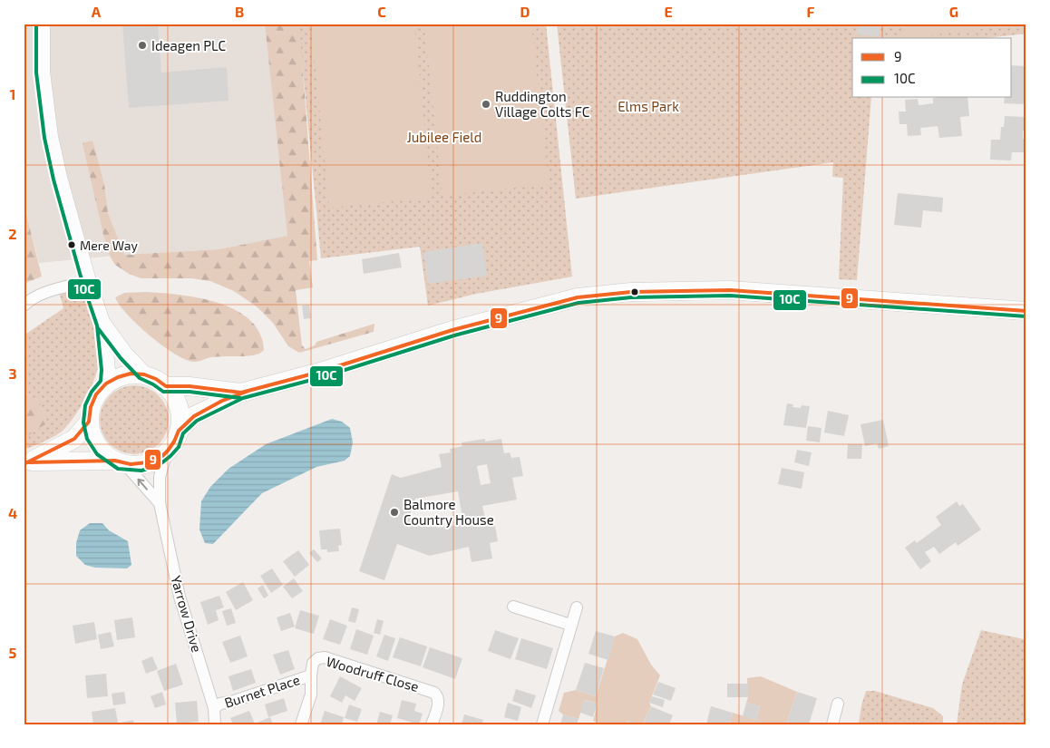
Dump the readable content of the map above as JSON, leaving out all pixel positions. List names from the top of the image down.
{
  "streets": {
    "street": ["Yarrow Drive", "Woodruff Close", "Burnet Place"]
  },
  "crossings": [
    ["Yarrow Drive", "Burnet Place"],
    ["Woodruff Close", "Burnet Place"]
  ],
  "parks": ["Elms Park", "Jubilee Field"],
  "places": [
    "Ideagen PLC",
    "Ruddington Village Colts FC",
    "Mere Way",
    "Balmore Country House"
  ],
  "lines": ["transit line 10C", "transit line 9"],
  "legend": ["9", "10C"],
  "grid": {
    "columns": [
      "A",
      "B",
      "C",
      "D",
      "E",
      "F",
      "G"
    ],
    "rows": [
      "1",
      "2",
      "3",
      "4",
      "5"
    ]
  }
}
